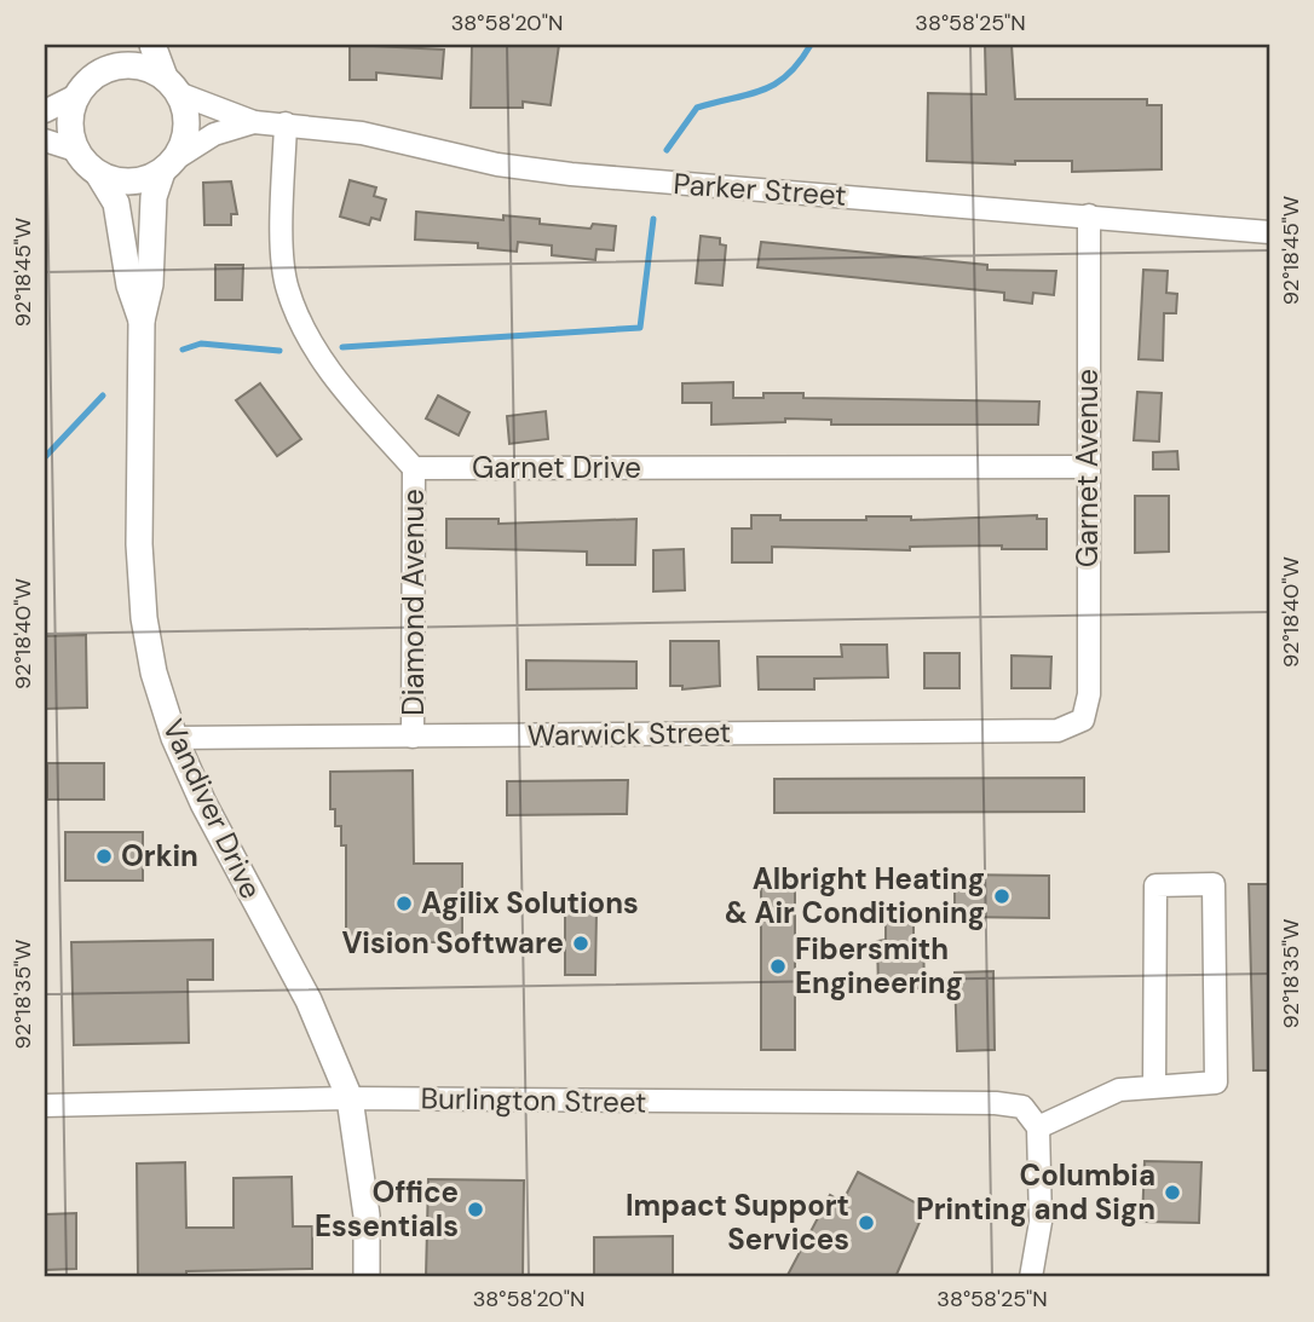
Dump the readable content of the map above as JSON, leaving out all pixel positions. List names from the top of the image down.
{
  "streets": {
    "main road": ["Vandiver Drive"],
    "street": [
      "Parker Street",
      "Garnet Drive",
      "Garnet Avenue",
      "Diamond Avenue",
      "Warwick Street",
      "Burlington Street"
    ]
  },
  "crossings": [
    ["Parker Street", "Garnet Avenue"],
    ["Parker Street", "Vandiver Drive"],
    ["Garnet Drive", "Garnet Avenue"],
    ["Garnet Drive", "Diamond Avenue"],
    ["Garnet Avenue", "Warwick Street"],
    ["Diamond Avenue", "Warwick Street"],
    ["Warwick Street", "Vandiver Drive"],
    ["Vandiver Drive", "Burlington Street"]
  ],
  "places": [
    "Orkin",
    "Albright Heating & Air Conditioning",
    "Agilix Solutions",
    "Vision Software",
    "Fibersmith Engineering",
    "Columbia Printing and Sign",
    "Office Essentials",
    "Impact Support Services"
  ],
  "coordinates": [
    "38°58'20\"N",
    "38°58'25\"N",
    "92°18'45\"W",
    "92°18'40\"W",
    "92°18'35\"W"
  ]
}
